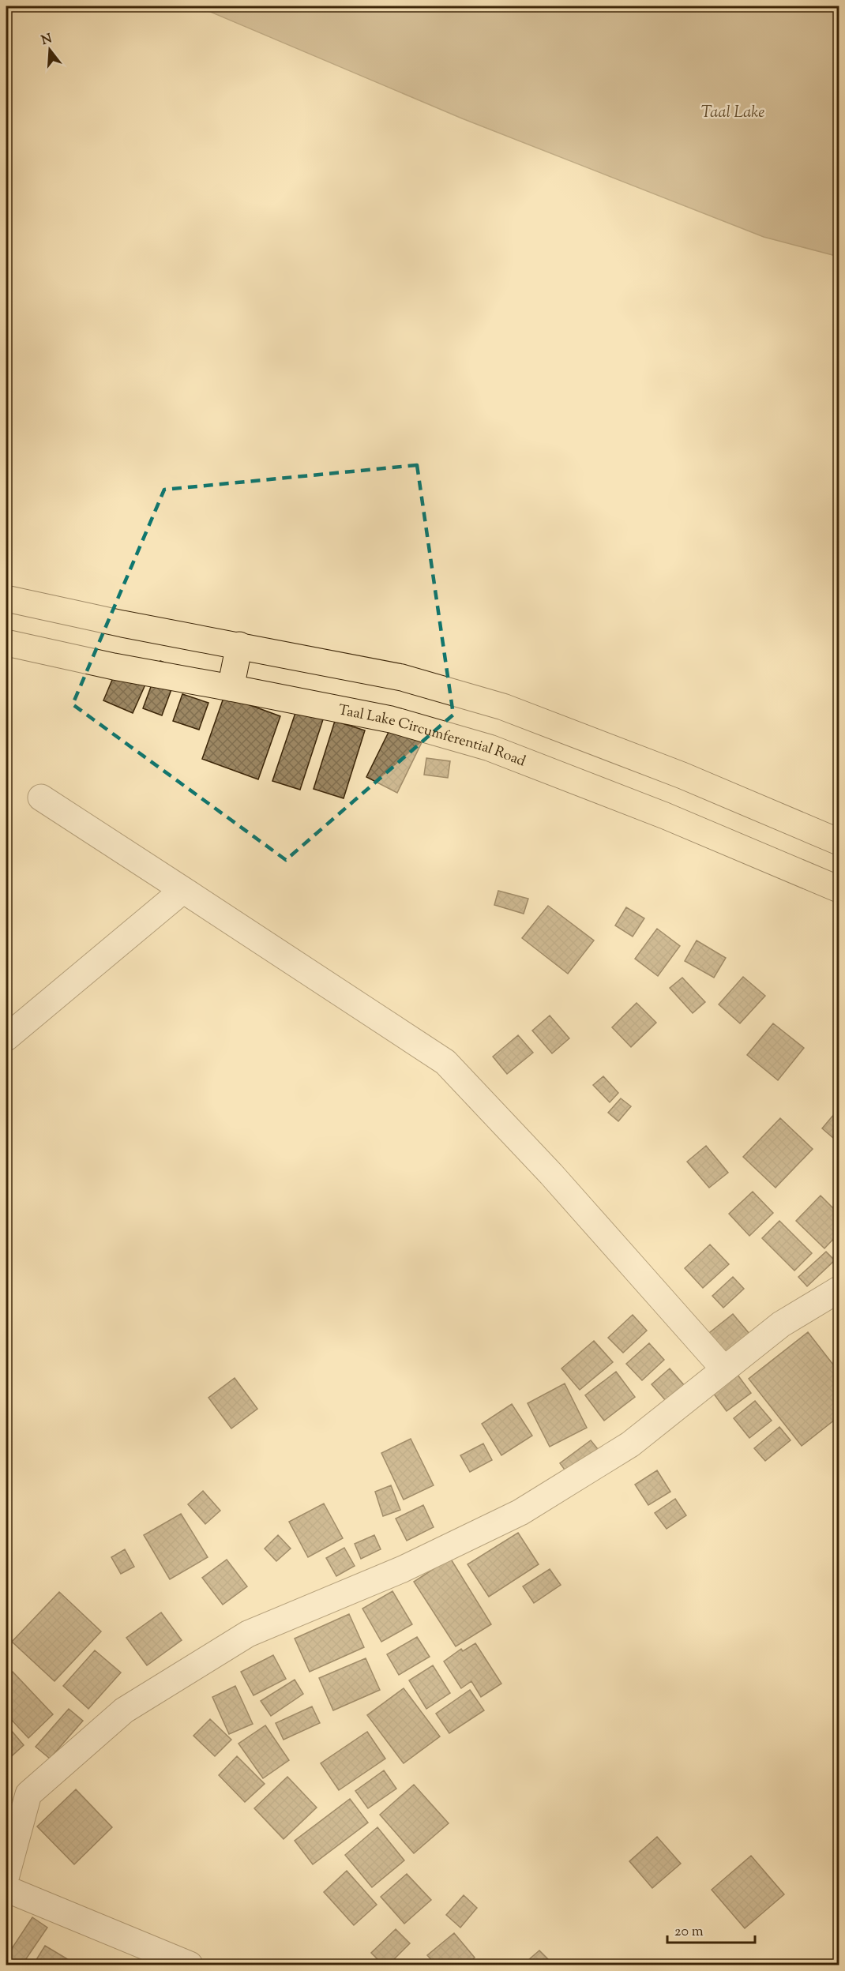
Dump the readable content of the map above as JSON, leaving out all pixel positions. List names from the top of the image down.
{
  "streets": {
    "main road": ["Taal Lake Circumferential Road"]
  },
  "water": ["Taal Lake"],
  "scale_bar": "20 m",
  "north": "top"
}
